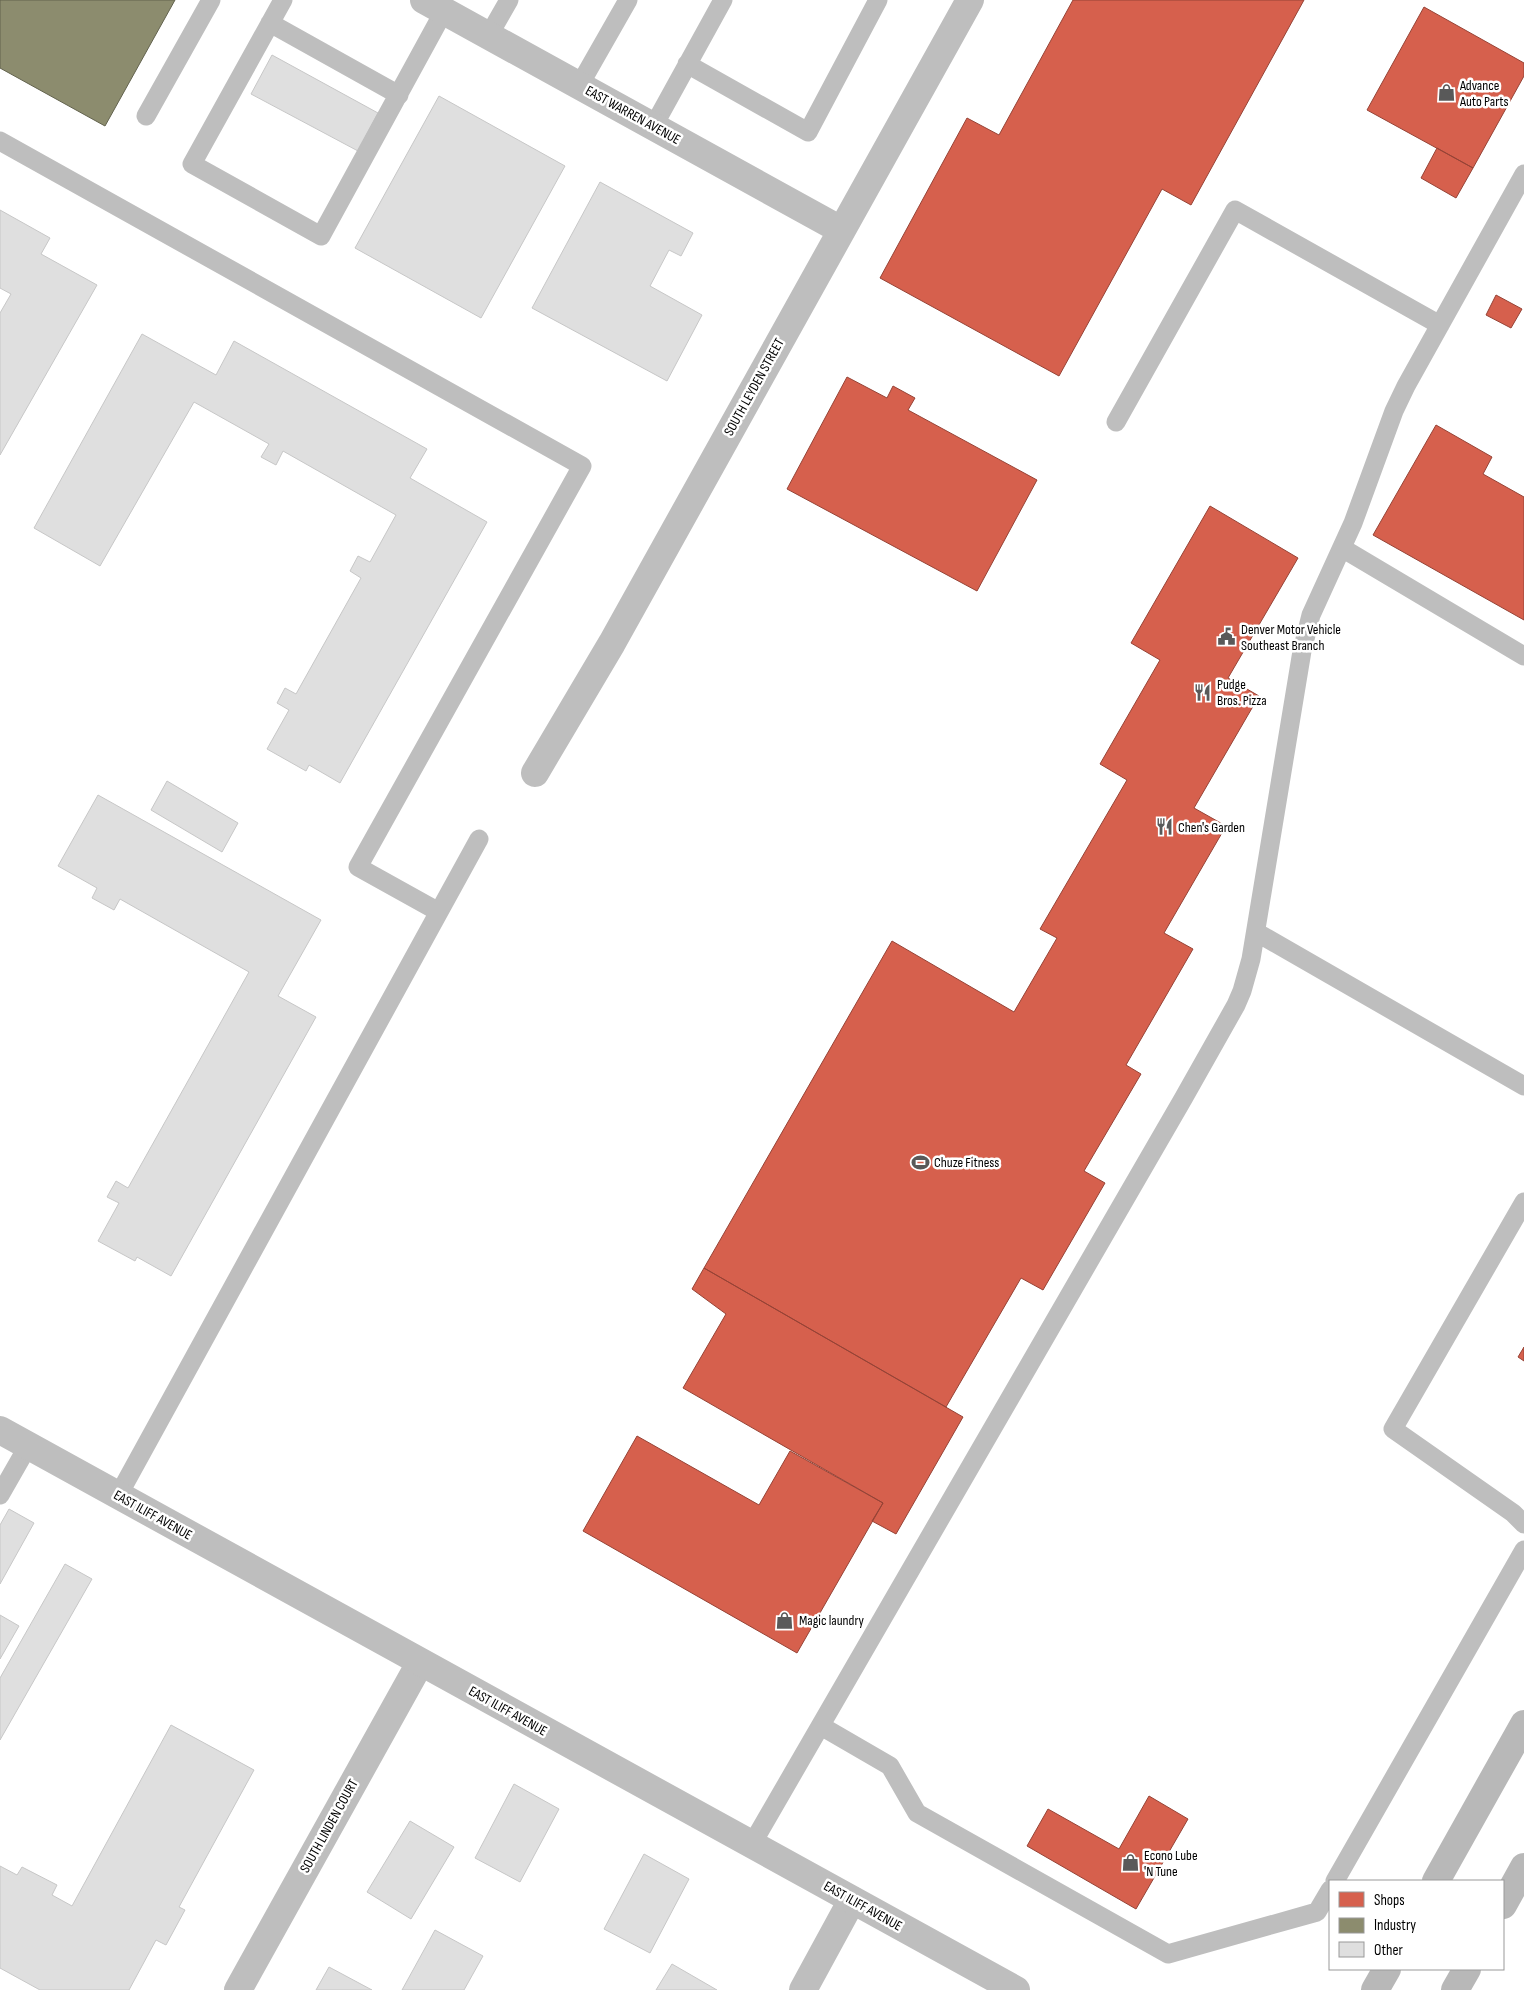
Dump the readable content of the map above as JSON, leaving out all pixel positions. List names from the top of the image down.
{
  "streets": {
    "street": [
      "EAST WARREN AVENUE",
      "SOUTH LEYDEN STREET",
      "EAST ILIFF AVENUE",
      "SOUTH LINDEN COURT"
    ]
  },
  "crossings": [
    ["EAST WARREN AVENUE", "SOUTH LEYDEN STREET"],
    ["EAST ILIFF AVENUE", "SOUTH LINDEN COURT"]
  ],
  "places": {
    "shop": ["Advance Auto Parts", "Magic laundry", "Econo Lube 'N Tune"],
    "public building": ["Denver Motor Vehicle Southeast Branch"],
    "restaurant": ["Pudge Bros. Pizza", "Chen's Garden"],
    "sports": ["Chuze Fitness"]
  },
  "legend": ["Shops", "Industry", "Other"]
}
